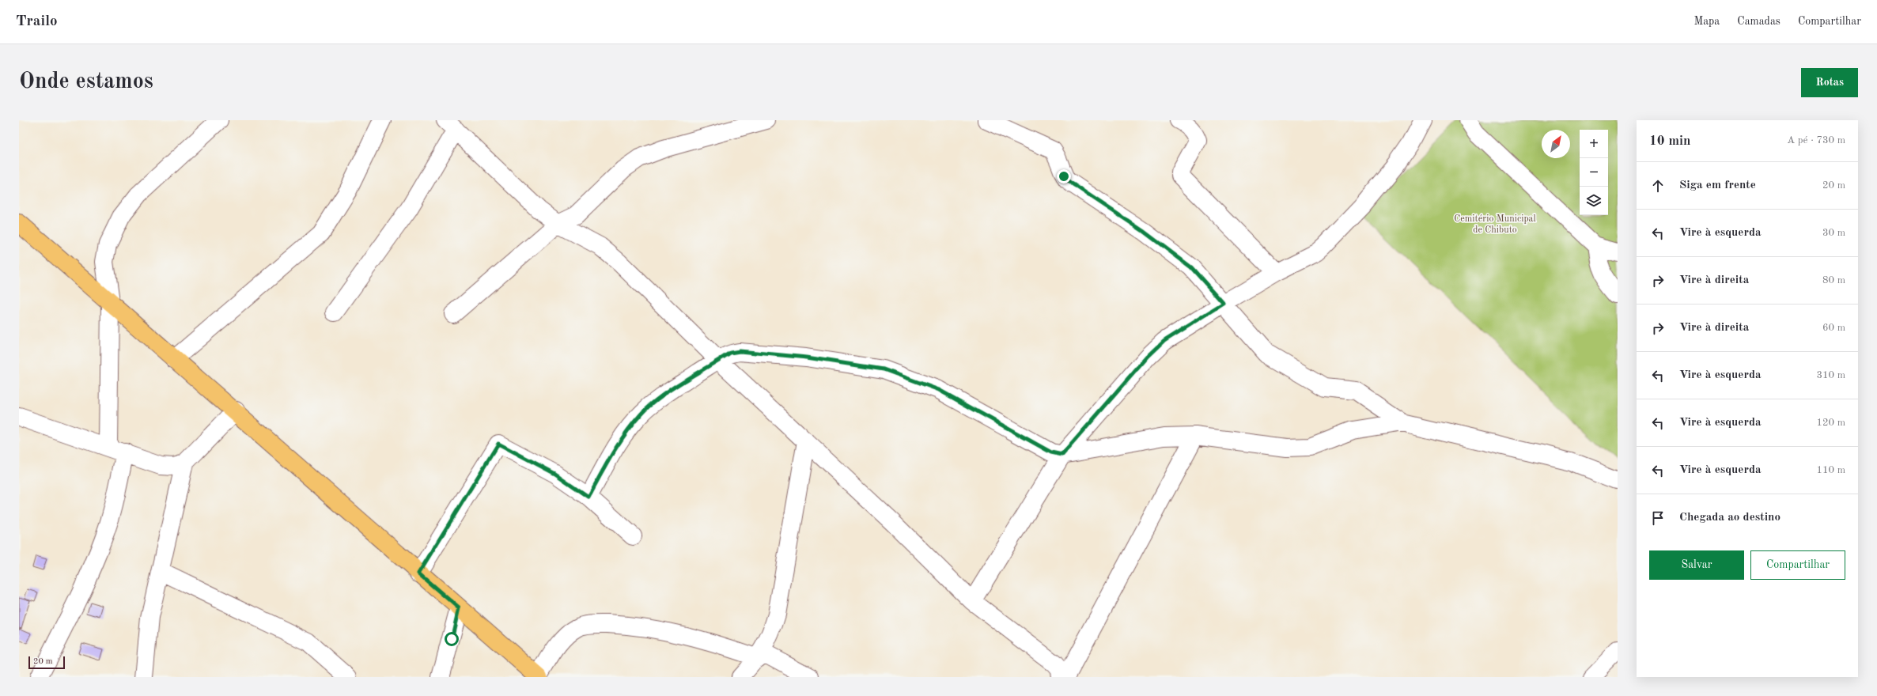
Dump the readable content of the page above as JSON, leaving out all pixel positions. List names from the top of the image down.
{
  "parks": ["Cemitério Municipal de Chibuto"],
  "scale_bar": "20 m",
  "north": "top right",
  "page": {
    "header": "Trailo",
    "nav": ["Mapa", "Camadas", "Compartilhar"],
    "buttons": [
      "Rotas",
      ["Salvar", "Compartilhar"]
    ],
    "title": "Onde estamos",
    "heading": ["10 min", "A pé · 730 m"],
    "map_buttons": ["+", "−"],
    "list": [
      ["Siga em frente", "20 m"],
      ["Vire à esquerda", "30 m"],
      ["Vire à direita", "80 m"],
      ["Vire à direita", "60 m"],
      ["Vire à esquerda", "310 m"],
      ["Vire à esquerda", "120 m"],
      ["Vire à esquerda", "110 m"],
      "Chegada ao destino"
    ],
    "scale": "20 m"
  }
}
